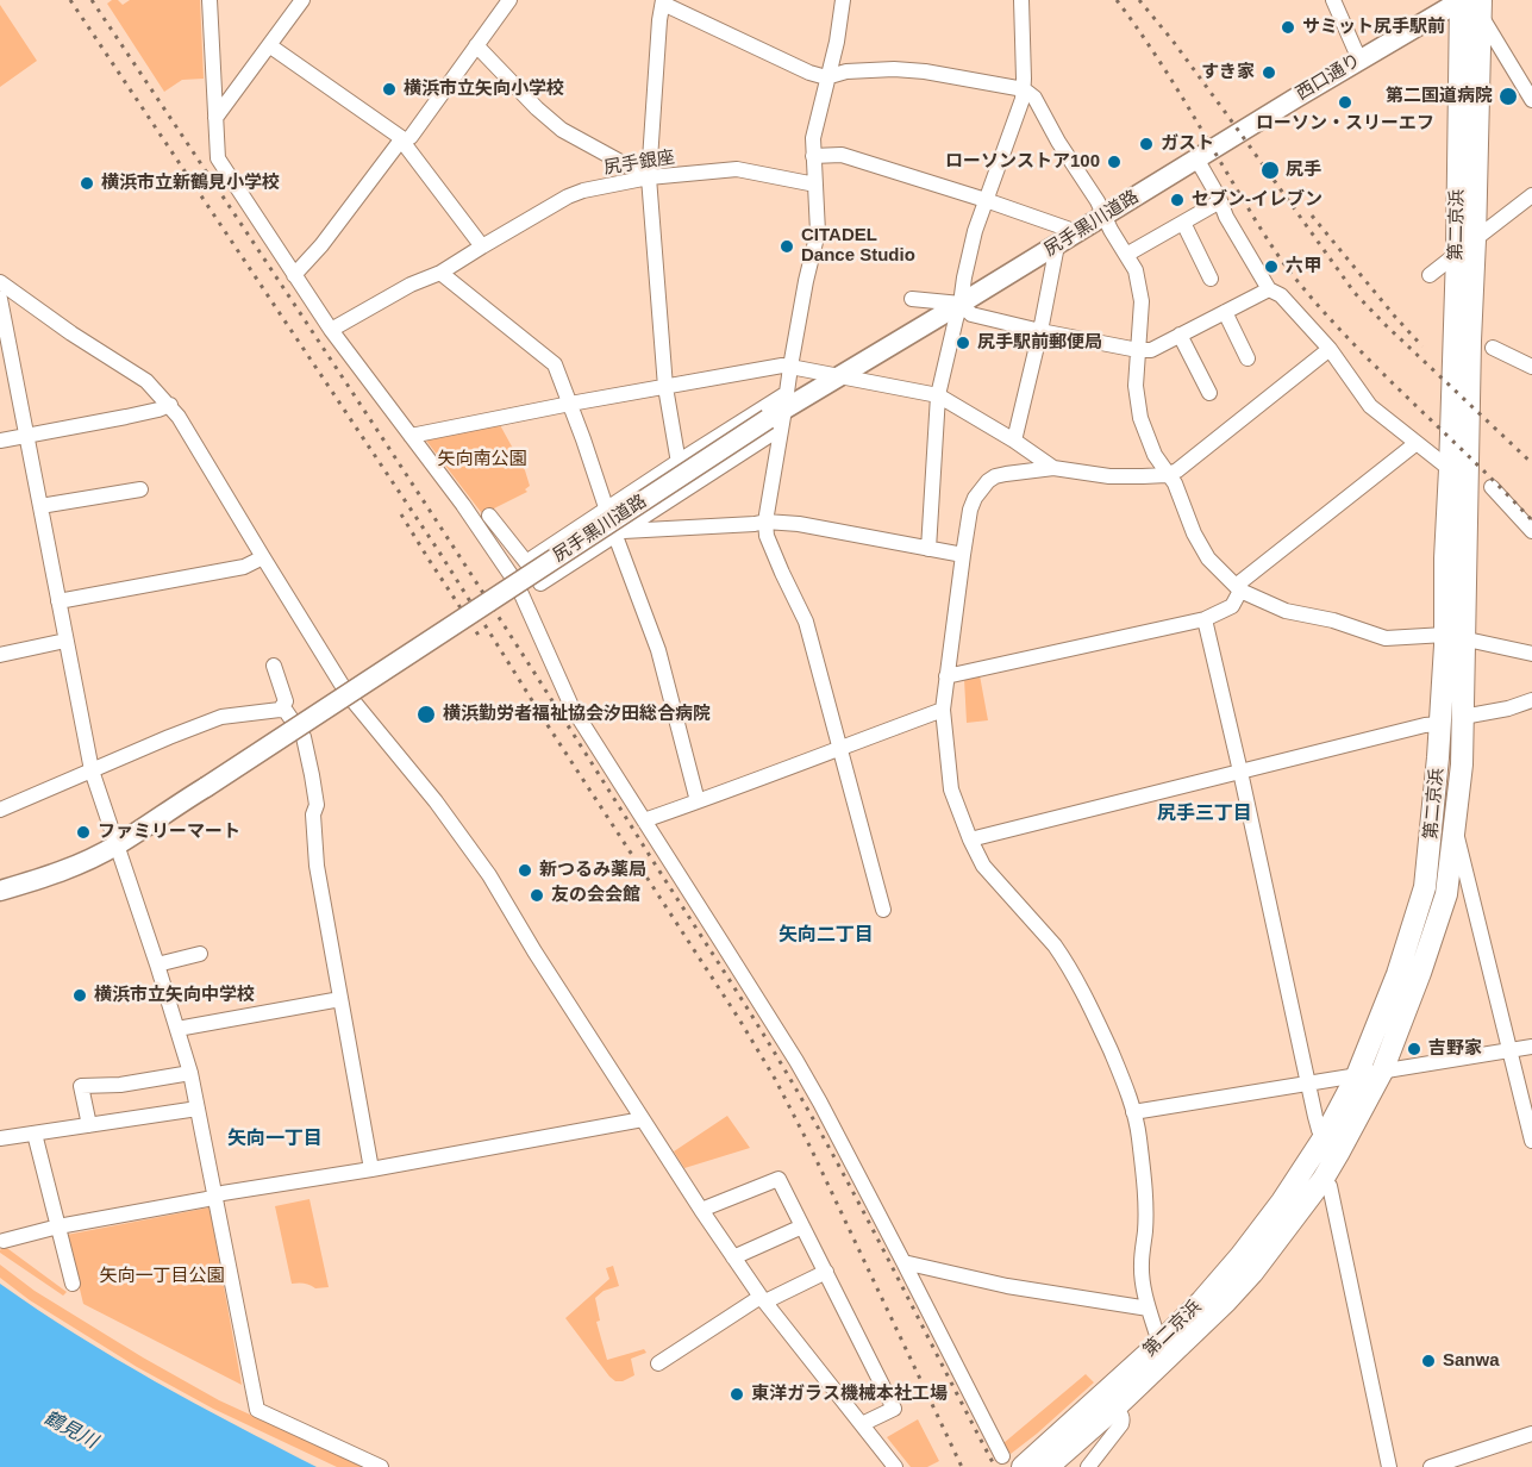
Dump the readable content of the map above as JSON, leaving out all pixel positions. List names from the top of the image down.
{
  "streets": {
    "highway": ["第二京浜"],
    "main road": ["西口通り", "尻手黒川道路"],
    "street": ["尻手銀座"]
  },
  "crossings": [
    ["西口通り", "尻手黒川道路"],
    ["西口通り", "第二京浜"]
  ],
  "districts": ["尻手三丁目", "矢向二丁目", "矢向一丁目"],
  "water": ["鶴見川"],
  "parks": ["矢向南公園", "矢向一丁目公園"],
  "places": [
    "サミット尻手駅前",
    "すき家",
    "横浜市立矢向小学校",
    "第二国道病院",
    "ローソン・スリーエフ",
    "ガスト",
    "ローソンストア100",
    "尻手",
    "横浜市立新鶴見小学校",
    "セブン-イレブン",
    "CITADEL Dance Studio",
    "六甲",
    "尻手駅前郵便局",
    "横浜勤労者福祉協会汐田総合病院",
    "ファミリーマート",
    "新つるみ薬局",
    "友の会会館",
    "横浜市立矢向中学校",
    "吉野家",
    "Sanwa",
    "東洋ガラス機械本社工場"
  ]
}
